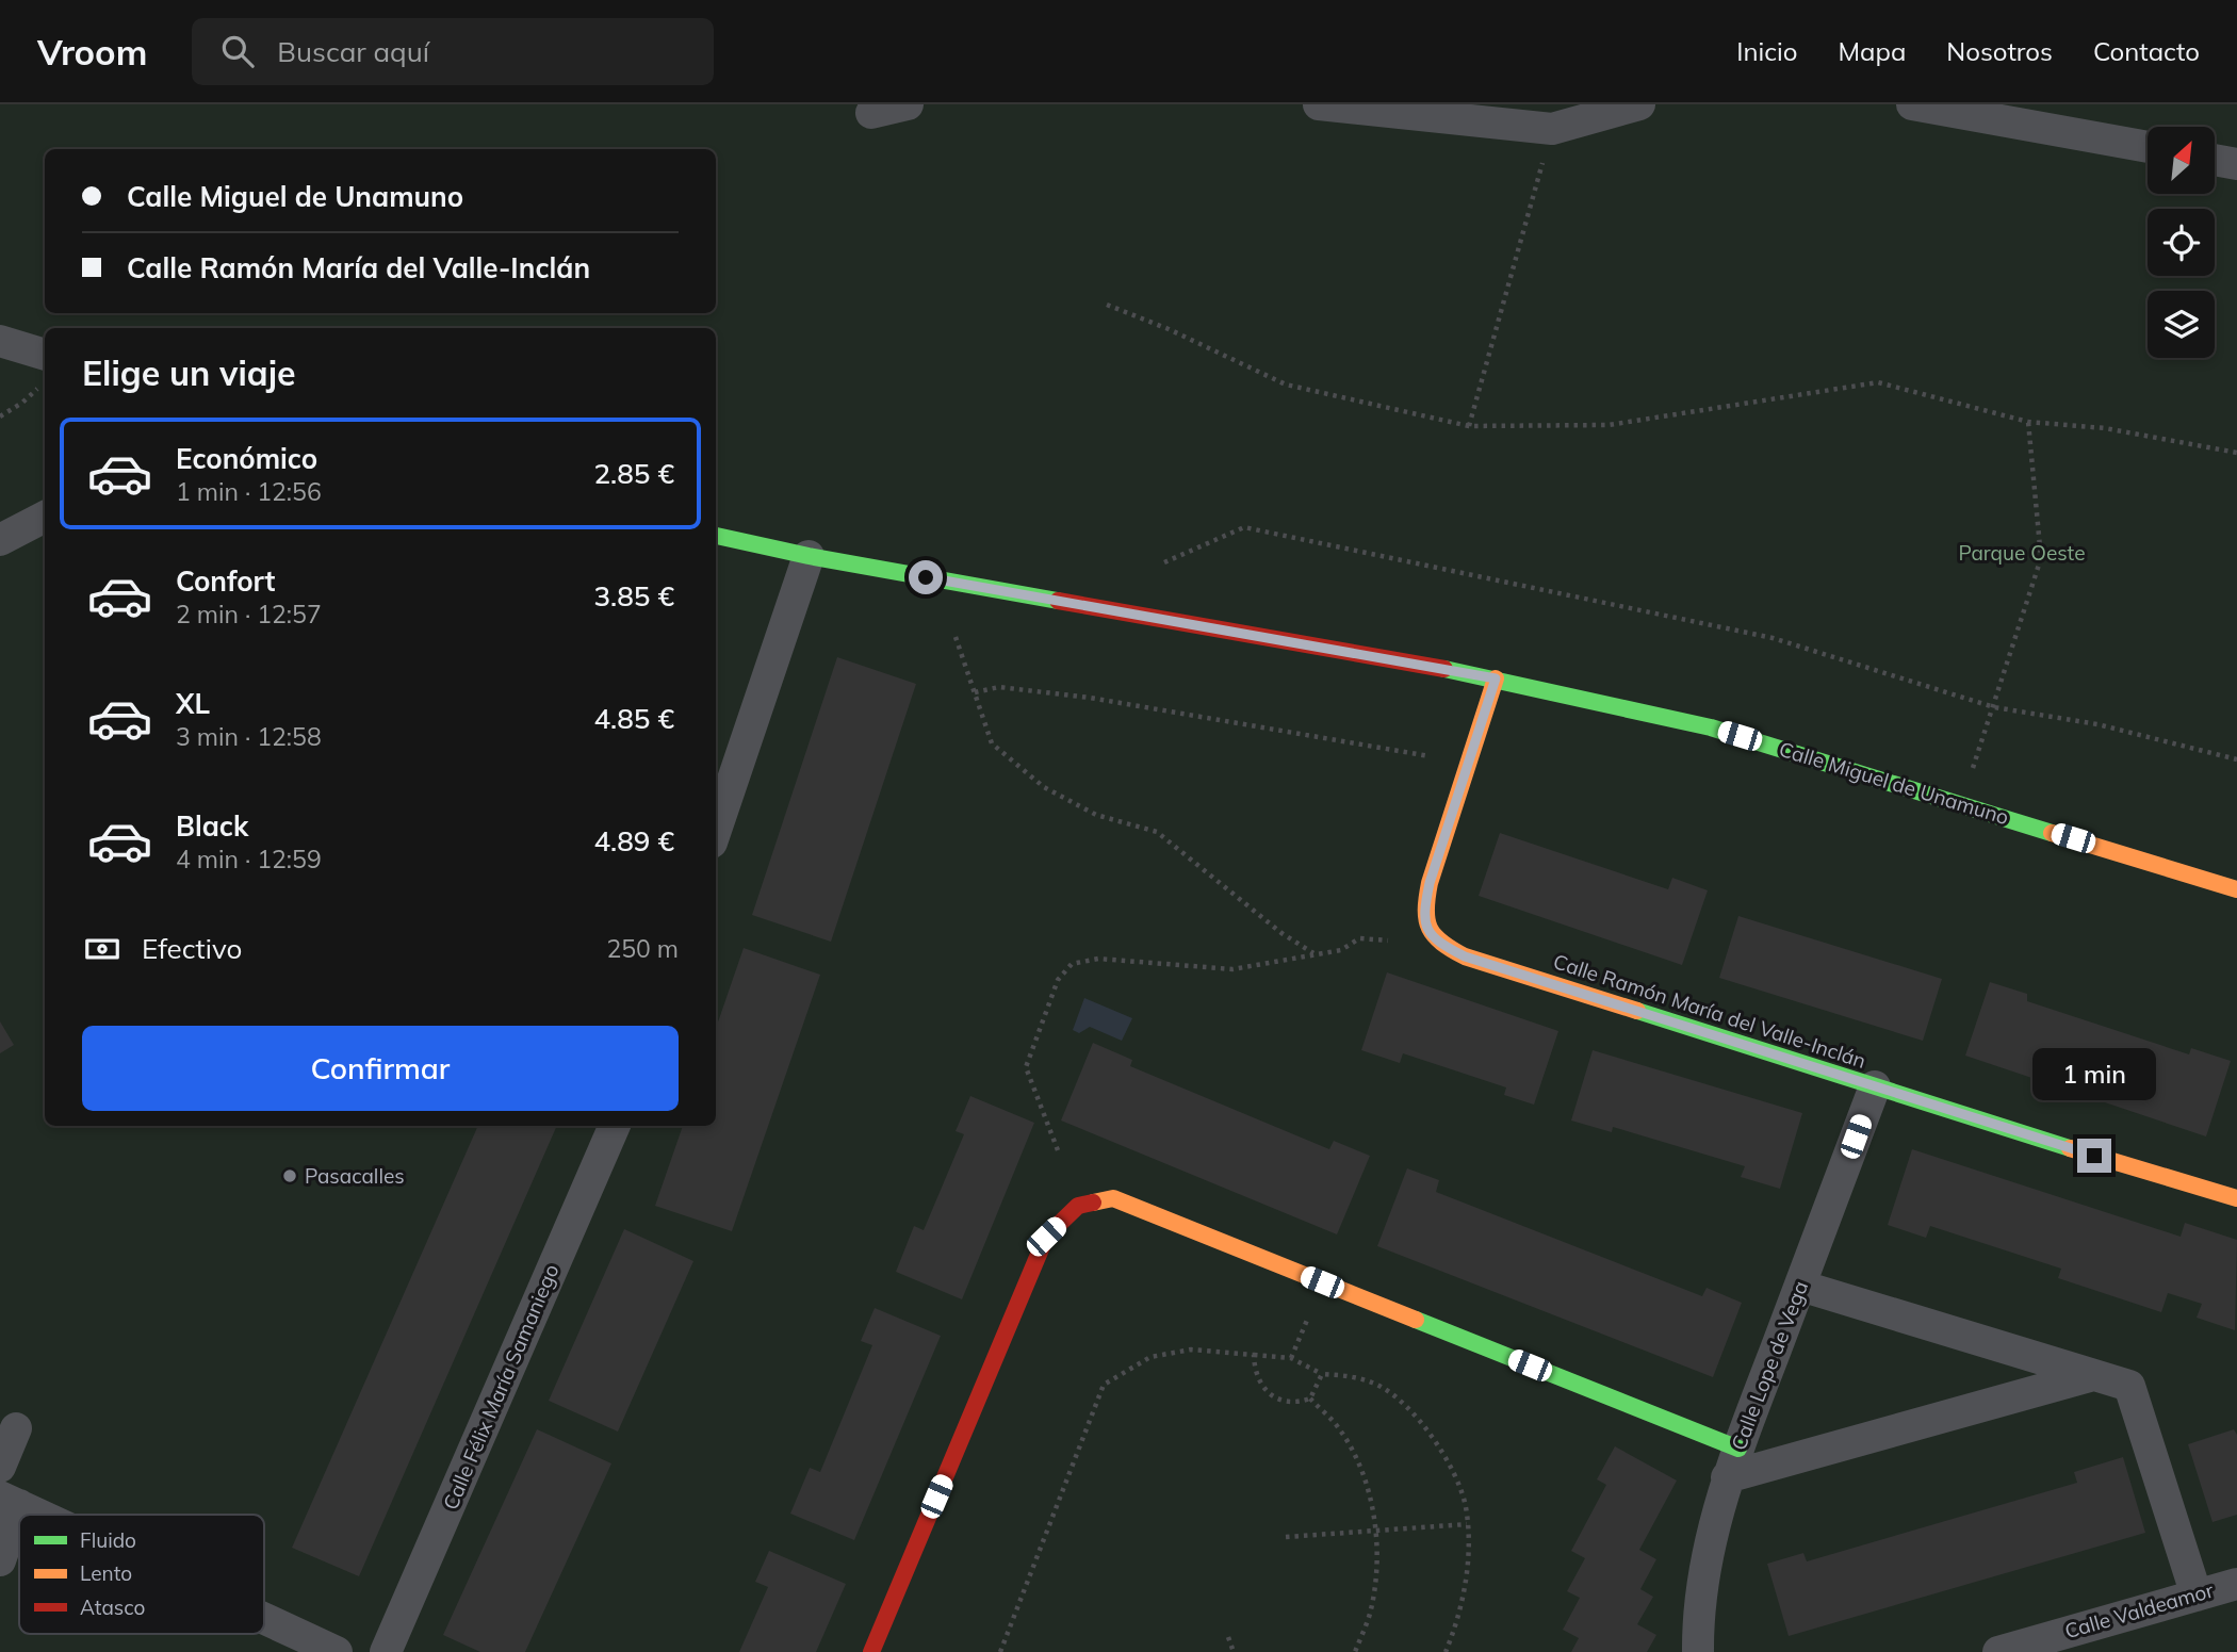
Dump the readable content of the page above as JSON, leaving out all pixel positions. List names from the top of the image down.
{
  "streets": {
    "street": [
      "Calle Miguel de Unamuno",
      "Calle Ramón María del Valle-Inclán",
      "Calle Lope de Vega",
      "Calle Félix María Samaniego",
      "Calle Valdeamor"
    ]
  },
  "crossings": [
    ["Calle Ramón María del Valle-Inclán", "Calle Lope de Vega"]
  ],
  "parks": ["Parque Oeste"],
  "places": ["Pasacalles"],
  "legend": ["Fluido", "Lento", "Atasco"],
  "north": "top right",
  "page": {
    "header": "Vroom",
    "search": "Buscar aquí",
    "nav": [
      "Inicio",
      "Mapa",
      "Nosotros",
      "Contacto"
    ],
    "banner": ["Calle Miguel de Unamuno", "Calle Ramón María del Valle-Inclán"],
    "heading": "Elige un viaje",
    "list": [
      {
        "name": "Económico",
        "note": "1 min · 12:56",
        "value": "2.85 €"
      },
      {
        "name": "Confort",
        "note": "2 min · 12:57",
        "value": "3.85 €"
      },
      {
        "name": "XL",
        "note": "3 min · 12:58",
        "value": "4.85 €"
      },
      {
        "name": "Black",
        "note": "4 min · 12:59",
        "value": "4.89 €"
      }
    ],
    "pay": ["Efectivo", "250 m"],
    "buttons": "Confirmar",
    "bubble": "1 min"
  }
}
